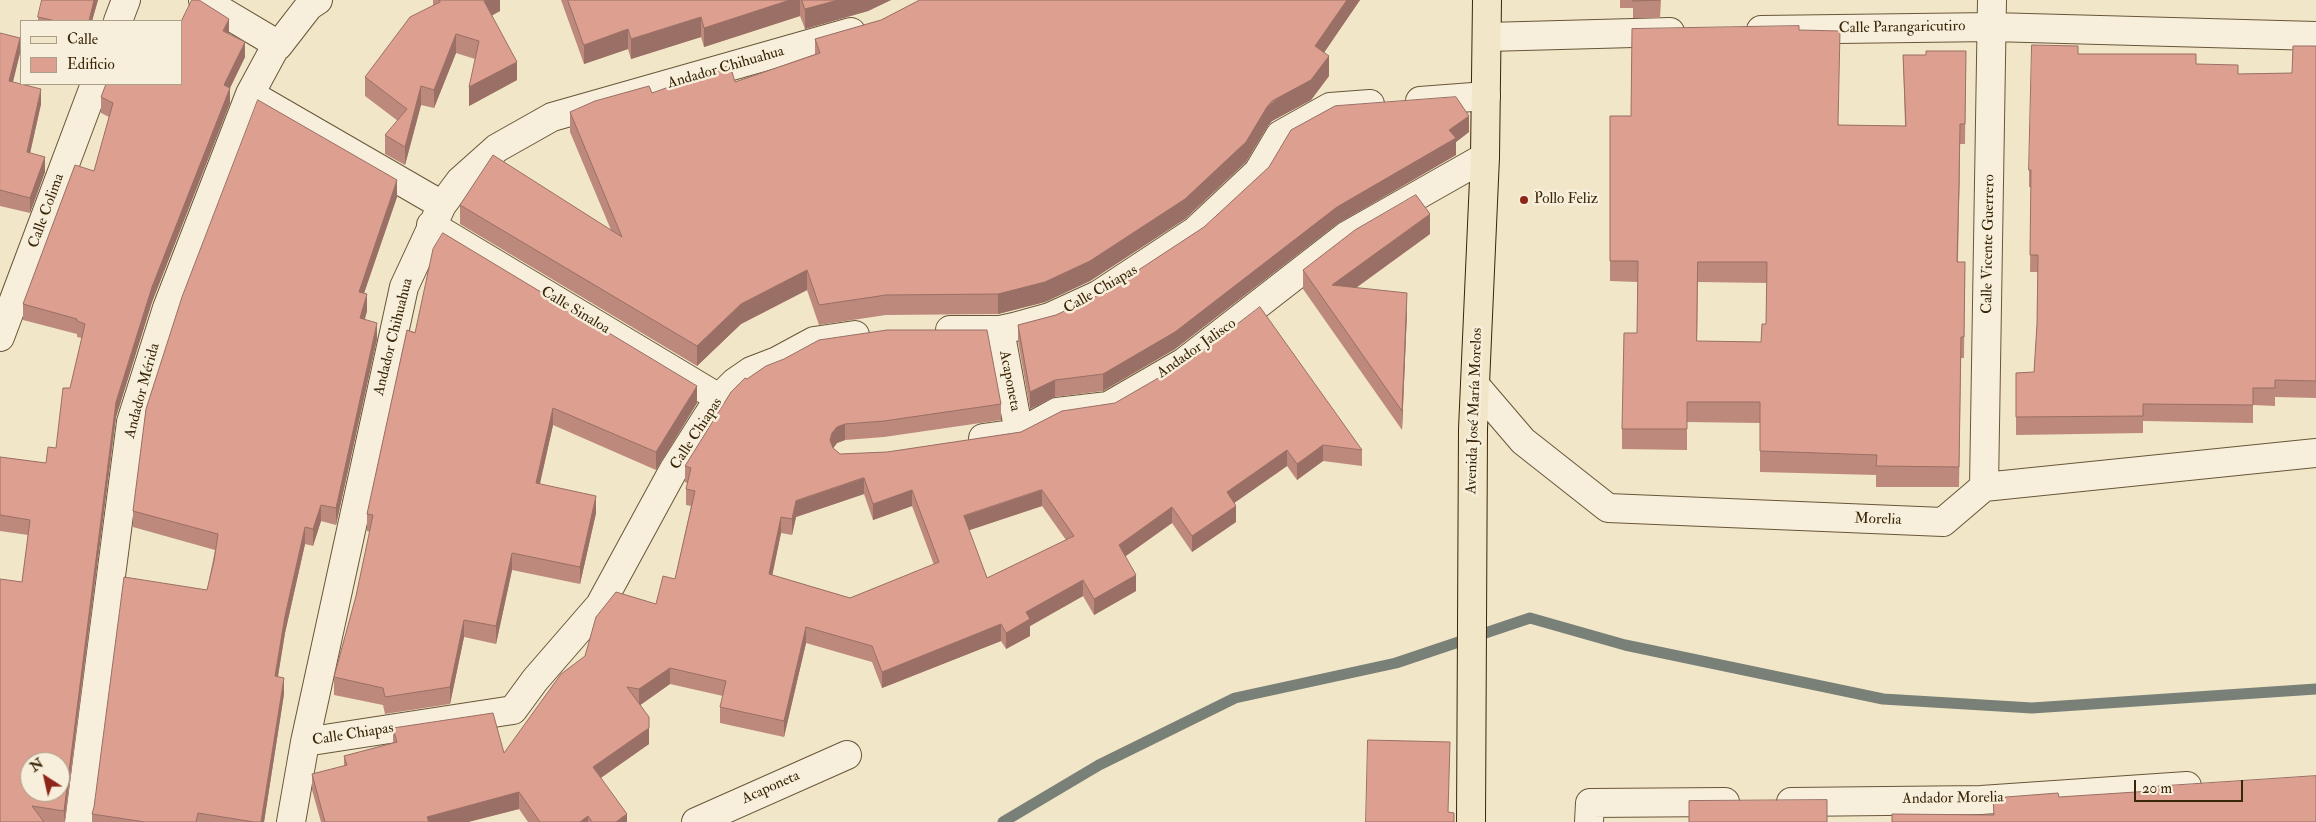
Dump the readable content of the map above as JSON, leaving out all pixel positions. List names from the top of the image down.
{
  "streets": {
    "main road": ["Avenida José María Morelos"],
    "street": [
      "Calle Parangaricutiro",
      "Andador Chihuahua",
      "Calle Colima",
      "Calle Vicente Guerrero",
      "Calle Chiapas",
      "Calle Sinaloa",
      "Andador Jalisco",
      "Acaponeta",
      "Andador Mérida",
      "Morelia",
      "Andador Morelia"
    ]
  },
  "crossings": [
    ["Calle Parangaricutiro", "Calle Vicente Guerrero"],
    ["Andador Chihuahua", "Calle Chiapas"],
    ["Andador Chihuahua", "Calle Sinaloa"],
    ["Calle Vicente Guerrero", "Morelia"],
    ["Calle Chiapas", "Calle Sinaloa"],
    ["Calle Chiapas", "Acaponeta"],
    ["Calle Chiapas", "Avenida José María Morelos"],
    ["Calle Sinaloa", "Andador Mérida"],
    ["Andador Jalisco", "Acaponeta"],
    ["Andador Jalisco", "Avenida José María Morelos"],
    ["Avenida José María Morelos", "Morelia"]
  ],
  "places": ["Pollo Feliz"],
  "legend": ["Calle", "Edificio"],
  "scale_bar": "20 m",
  "north": "top left"
}
